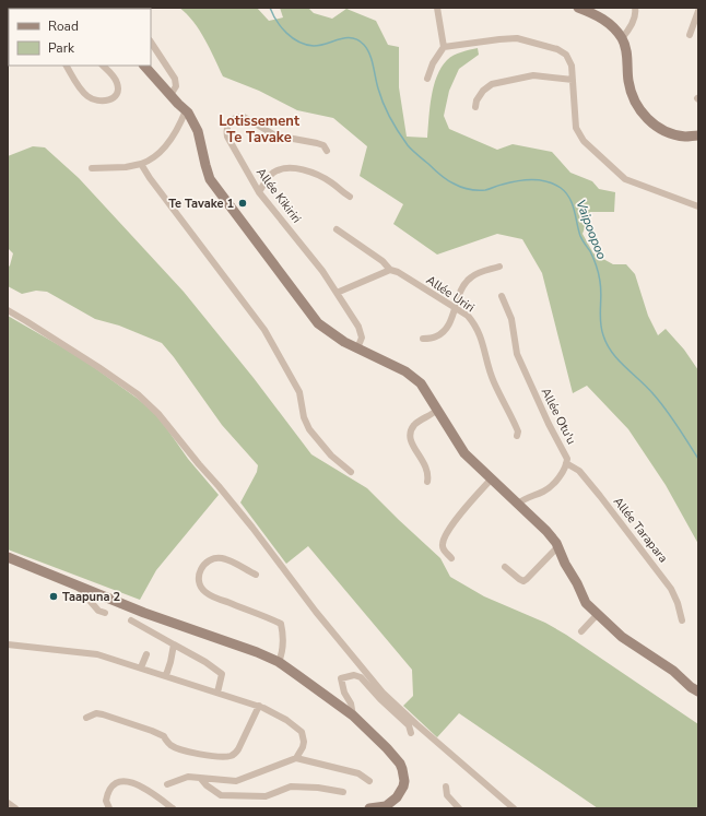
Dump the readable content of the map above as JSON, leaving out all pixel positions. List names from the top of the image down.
{
  "streets": {
    "street": [
      "Allée Kikiriri",
      "Allée Uriri",
      "Allée Otu'u",
      "Allée Tarapara"
    ]
  },
  "crossings": [
    ["Allée Otu'u", "Allée Tarapara"]
  ],
  "districts": ["Lotissement Te Tavake"],
  "water": ["Vaipoopoo"],
  "places": ["Te Tavake 1", "Taapuna 2"],
  "legend": ["Road", "Park"]
}
